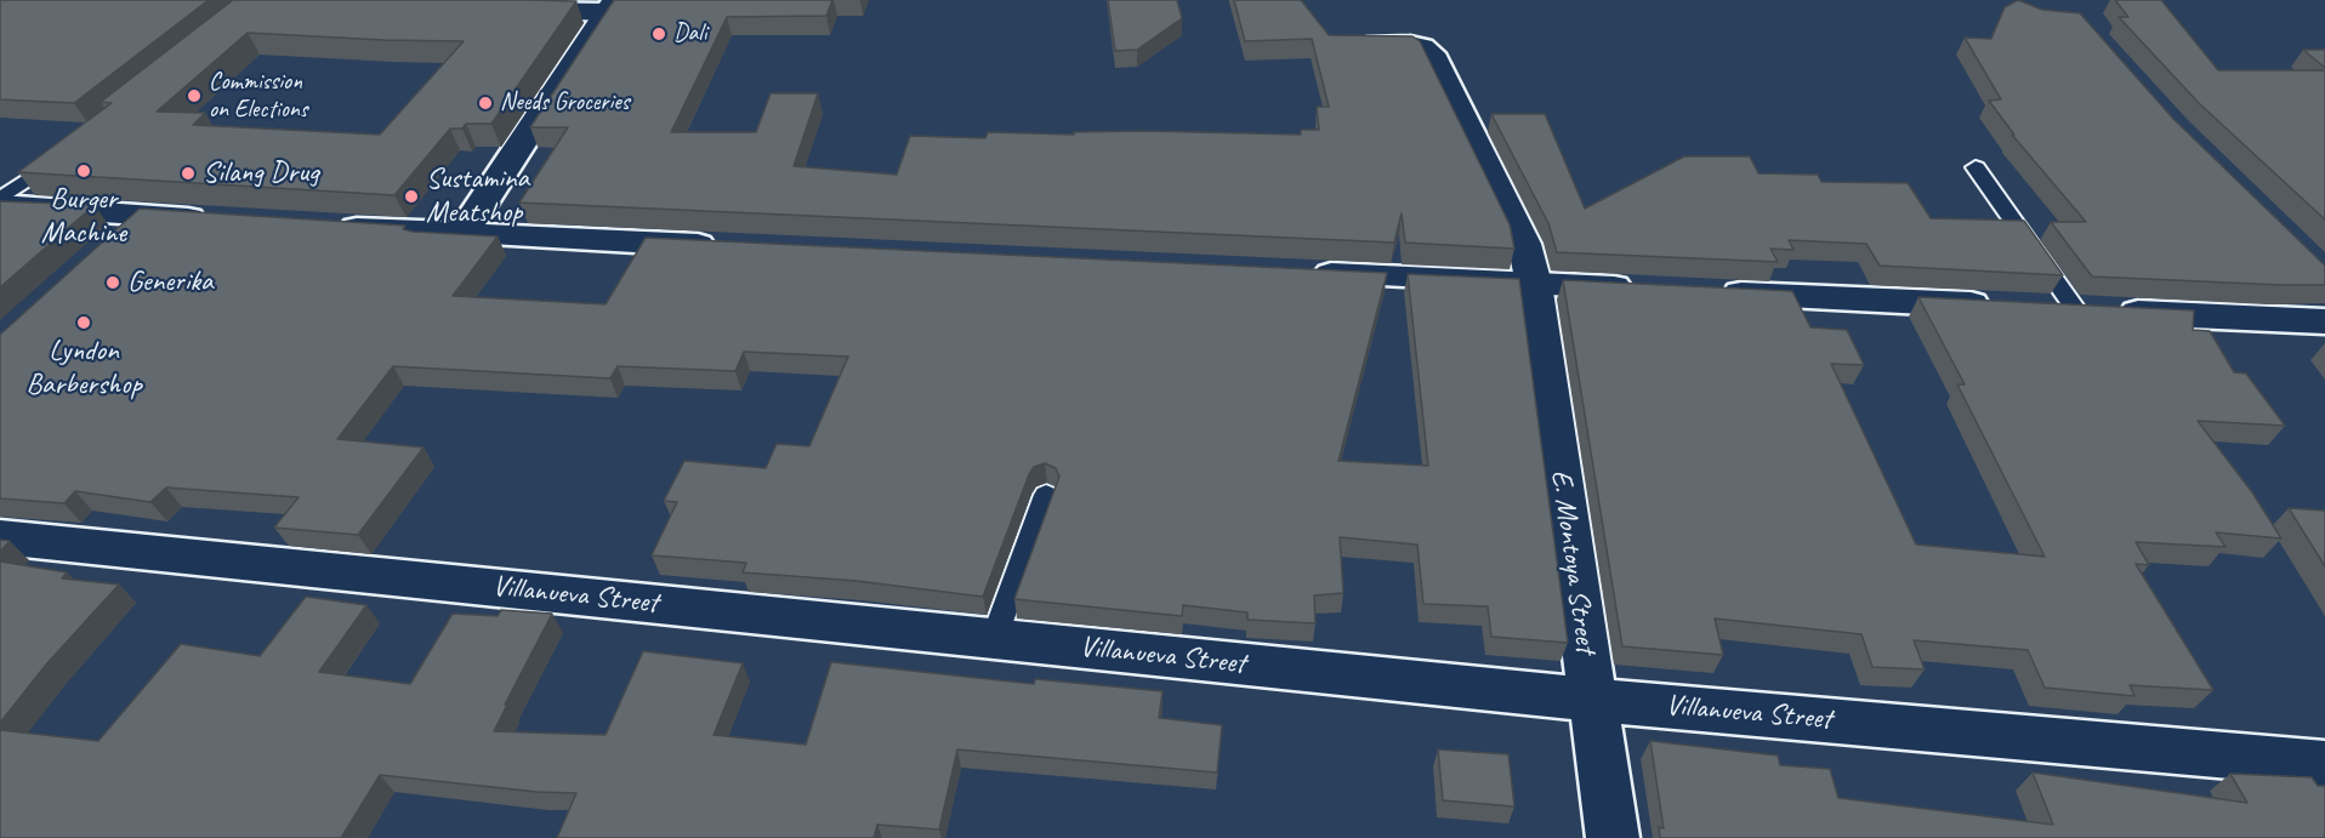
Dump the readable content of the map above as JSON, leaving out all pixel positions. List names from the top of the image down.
{
  "streets": {
    "street": ["E. Montoya Street", "Villanueva Street"]
  },
  "crossings": [
    ["E. Montoya Street", "Villanueva Street"]
  ],
  "places": [
    "Dali",
    "Commission on Elections",
    "Needs Groceries",
    "Burger Machine",
    "Silang Drug",
    "Sustamina Meatshop",
    "Generika",
    "Lyndon Barbershop"
  ]
}
